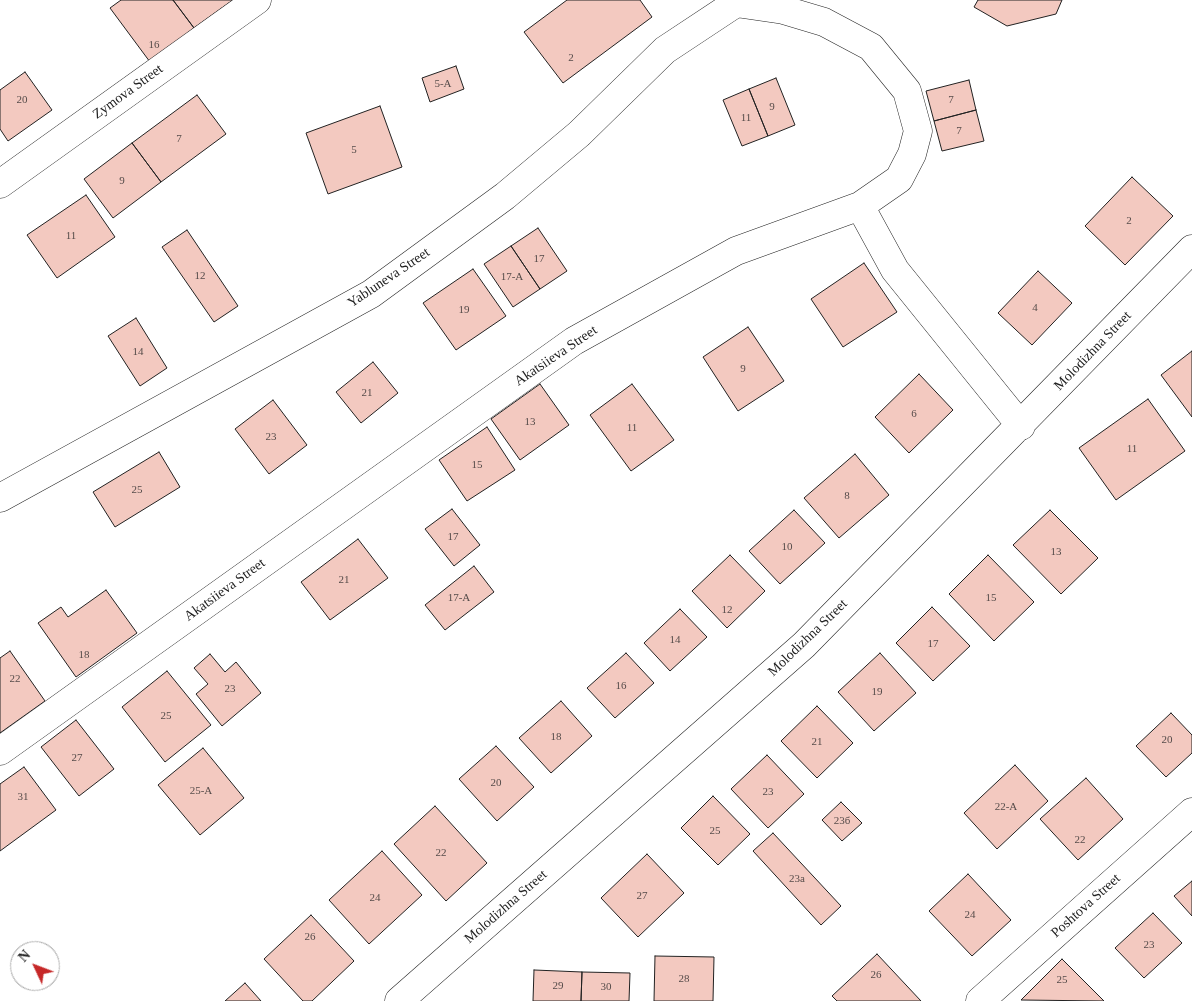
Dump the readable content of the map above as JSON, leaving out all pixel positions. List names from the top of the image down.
{
  "streets": {
    "street": [
      "Zymova Street",
      "Yabluneva Street",
      "Molodizhna Street",
      "Akatsiieva Street",
      "Poshtova Street"
    ]
  },
  "crossings": [
    ["Yabluneva Street", "Akatsiieva Street"]
  ],
  "house_numbers": [
    "16",
    "2",
    "5-А",
    "20",
    "7",
    "9",
    "11",
    "7",
    "7",
    "5",
    "9",
    "2",
    "11",
    "17",
    "12",
    "17-А",
    "4",
    "19",
    "14",
    "9",
    "21",
    "6",
    "13",
    "11",
    "23",
    "11",
    "15",
    "25",
    "8",
    "17",
    "10",
    "13",
    "21",
    "17-А",
    "15",
    "12",
    "14",
    "17",
    "18",
    "22",
    "16",
    "23",
    "19",
    "25",
    "18",
    "20",
    "21",
    "27",
    "20",
    "25-А",
    "23",
    "31",
    "22-А",
    "23б",
    "25",
    "22",
    "22",
    "23а",
    "27",
    "24",
    "24",
    "26",
    "23",
    "26",
    "28",
    "25",
    "29",
    "30"
  ],
  "north": "top left"
}
